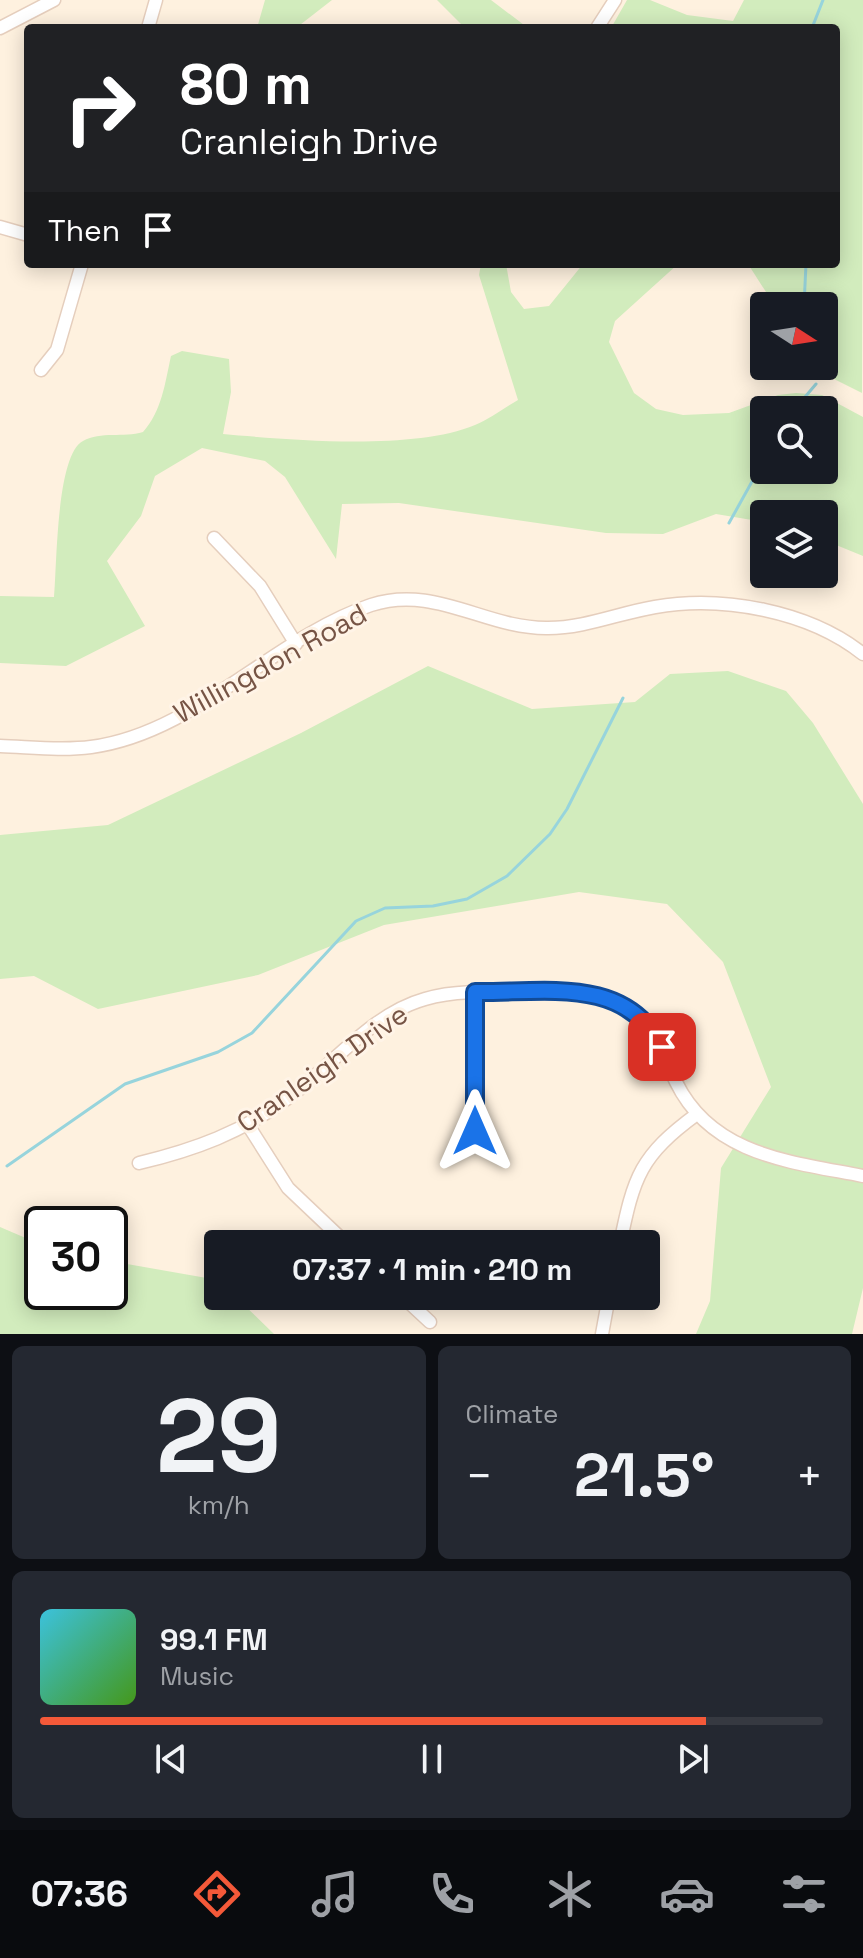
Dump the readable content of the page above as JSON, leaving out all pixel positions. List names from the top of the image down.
{
  "streets": {
    "street": ["Willingdon Road", "Cranleigh Drive"]
  },
  "north": "right",
  "page": {
    "turn": ["80 m", "Cranleigh Drive"],
    "then": "Then",
    "limit": "30",
    "trip": "07:37 · 1 min · 210 m",
    "tile": [
      ["29", "km/h"],
      "Climate"
    ],
    "heat": ["−", "21.5°", "+"],
    "song": ["99.1 FM", "Music"],
    "tabs": "07:36"
  }
}
